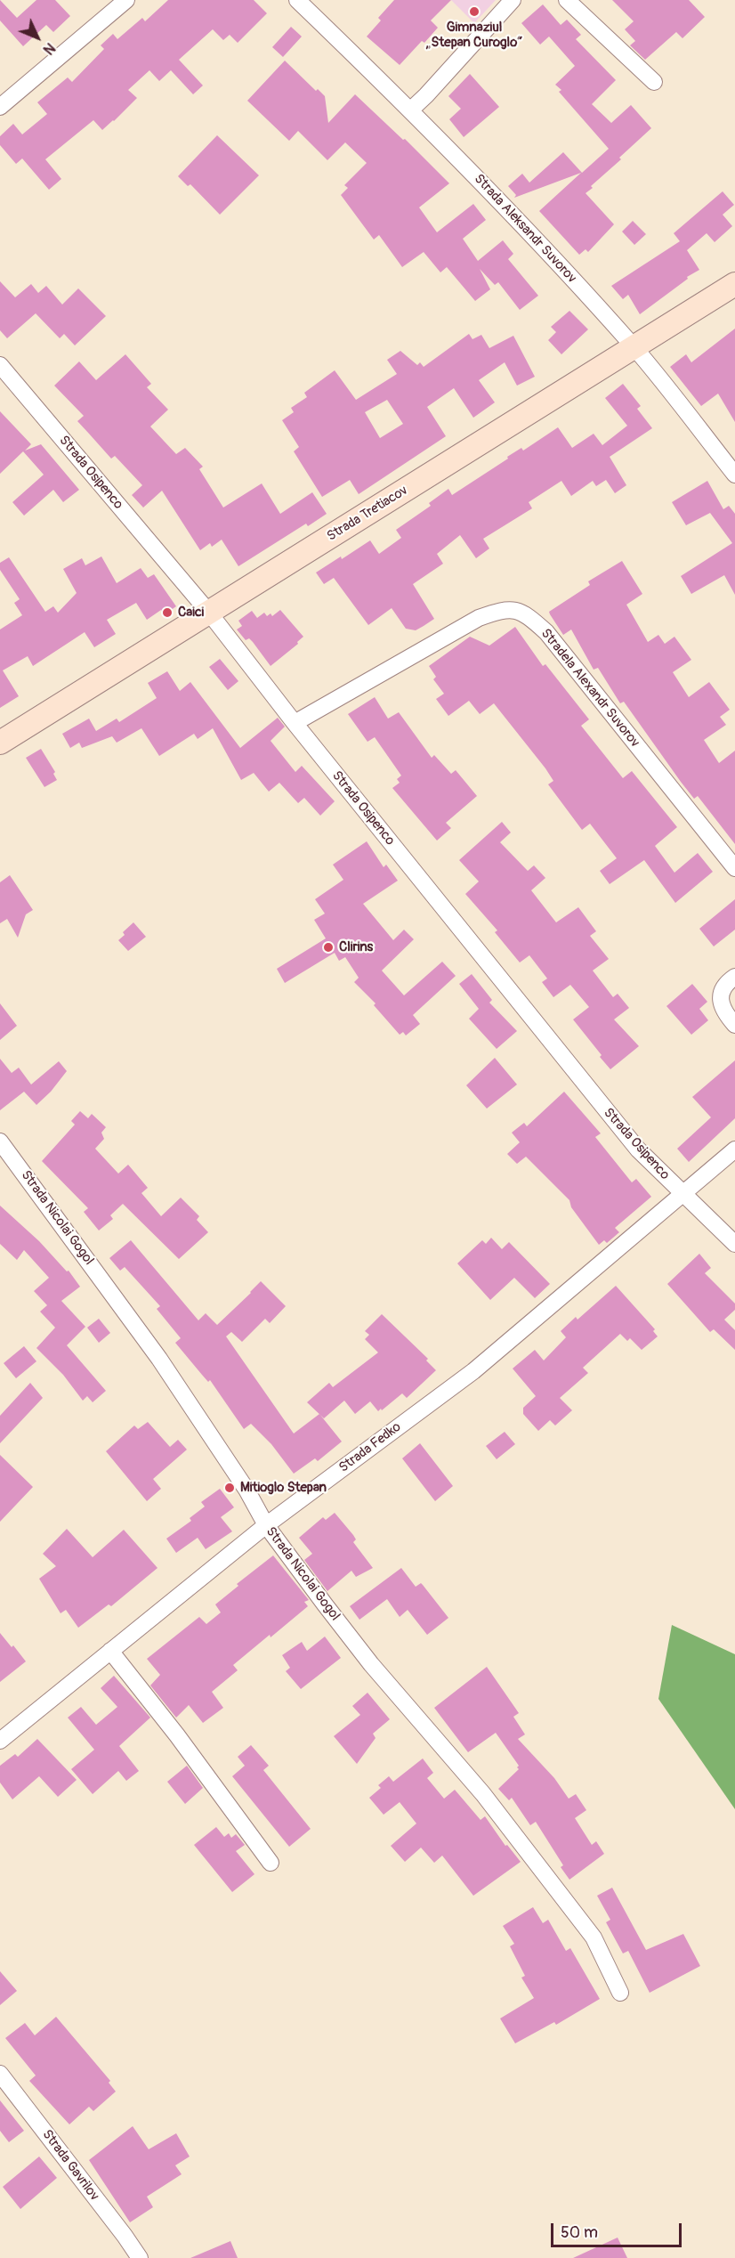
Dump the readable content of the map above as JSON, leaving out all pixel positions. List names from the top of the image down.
{
  "streets": {
    "street": [
      "Strada Aleksandr Suvorov",
      "Strada Osipenco",
      "Strada Tretiacov",
      "Stradela Alexandr Suvorov",
      "Strada Nicolai Gogol",
      "Strada Fedko",
      "Strada Gavrilov"
    ]
  },
  "crossings": [
    ["Strada Aleksandr Suvorov", "Strada Tretiacov"],
    ["Strada Osipenco", "Strada Tretiacov"],
    ["Strada Osipenco", "Stradela Alexandr Suvorov"],
    ["Strada Osipenco", "Strada Fedko"],
    ["Strada Nicolai Gogol", "Strada Fedko"]
  ],
  "places": [
    "Gimnaziul „Stepan Curoglo“",
    "Caici",
    "Clirins",
    "Mitioglo Stepan"
  ],
  "scale_bar": "50 m",
  "north": "bottom right"
}
